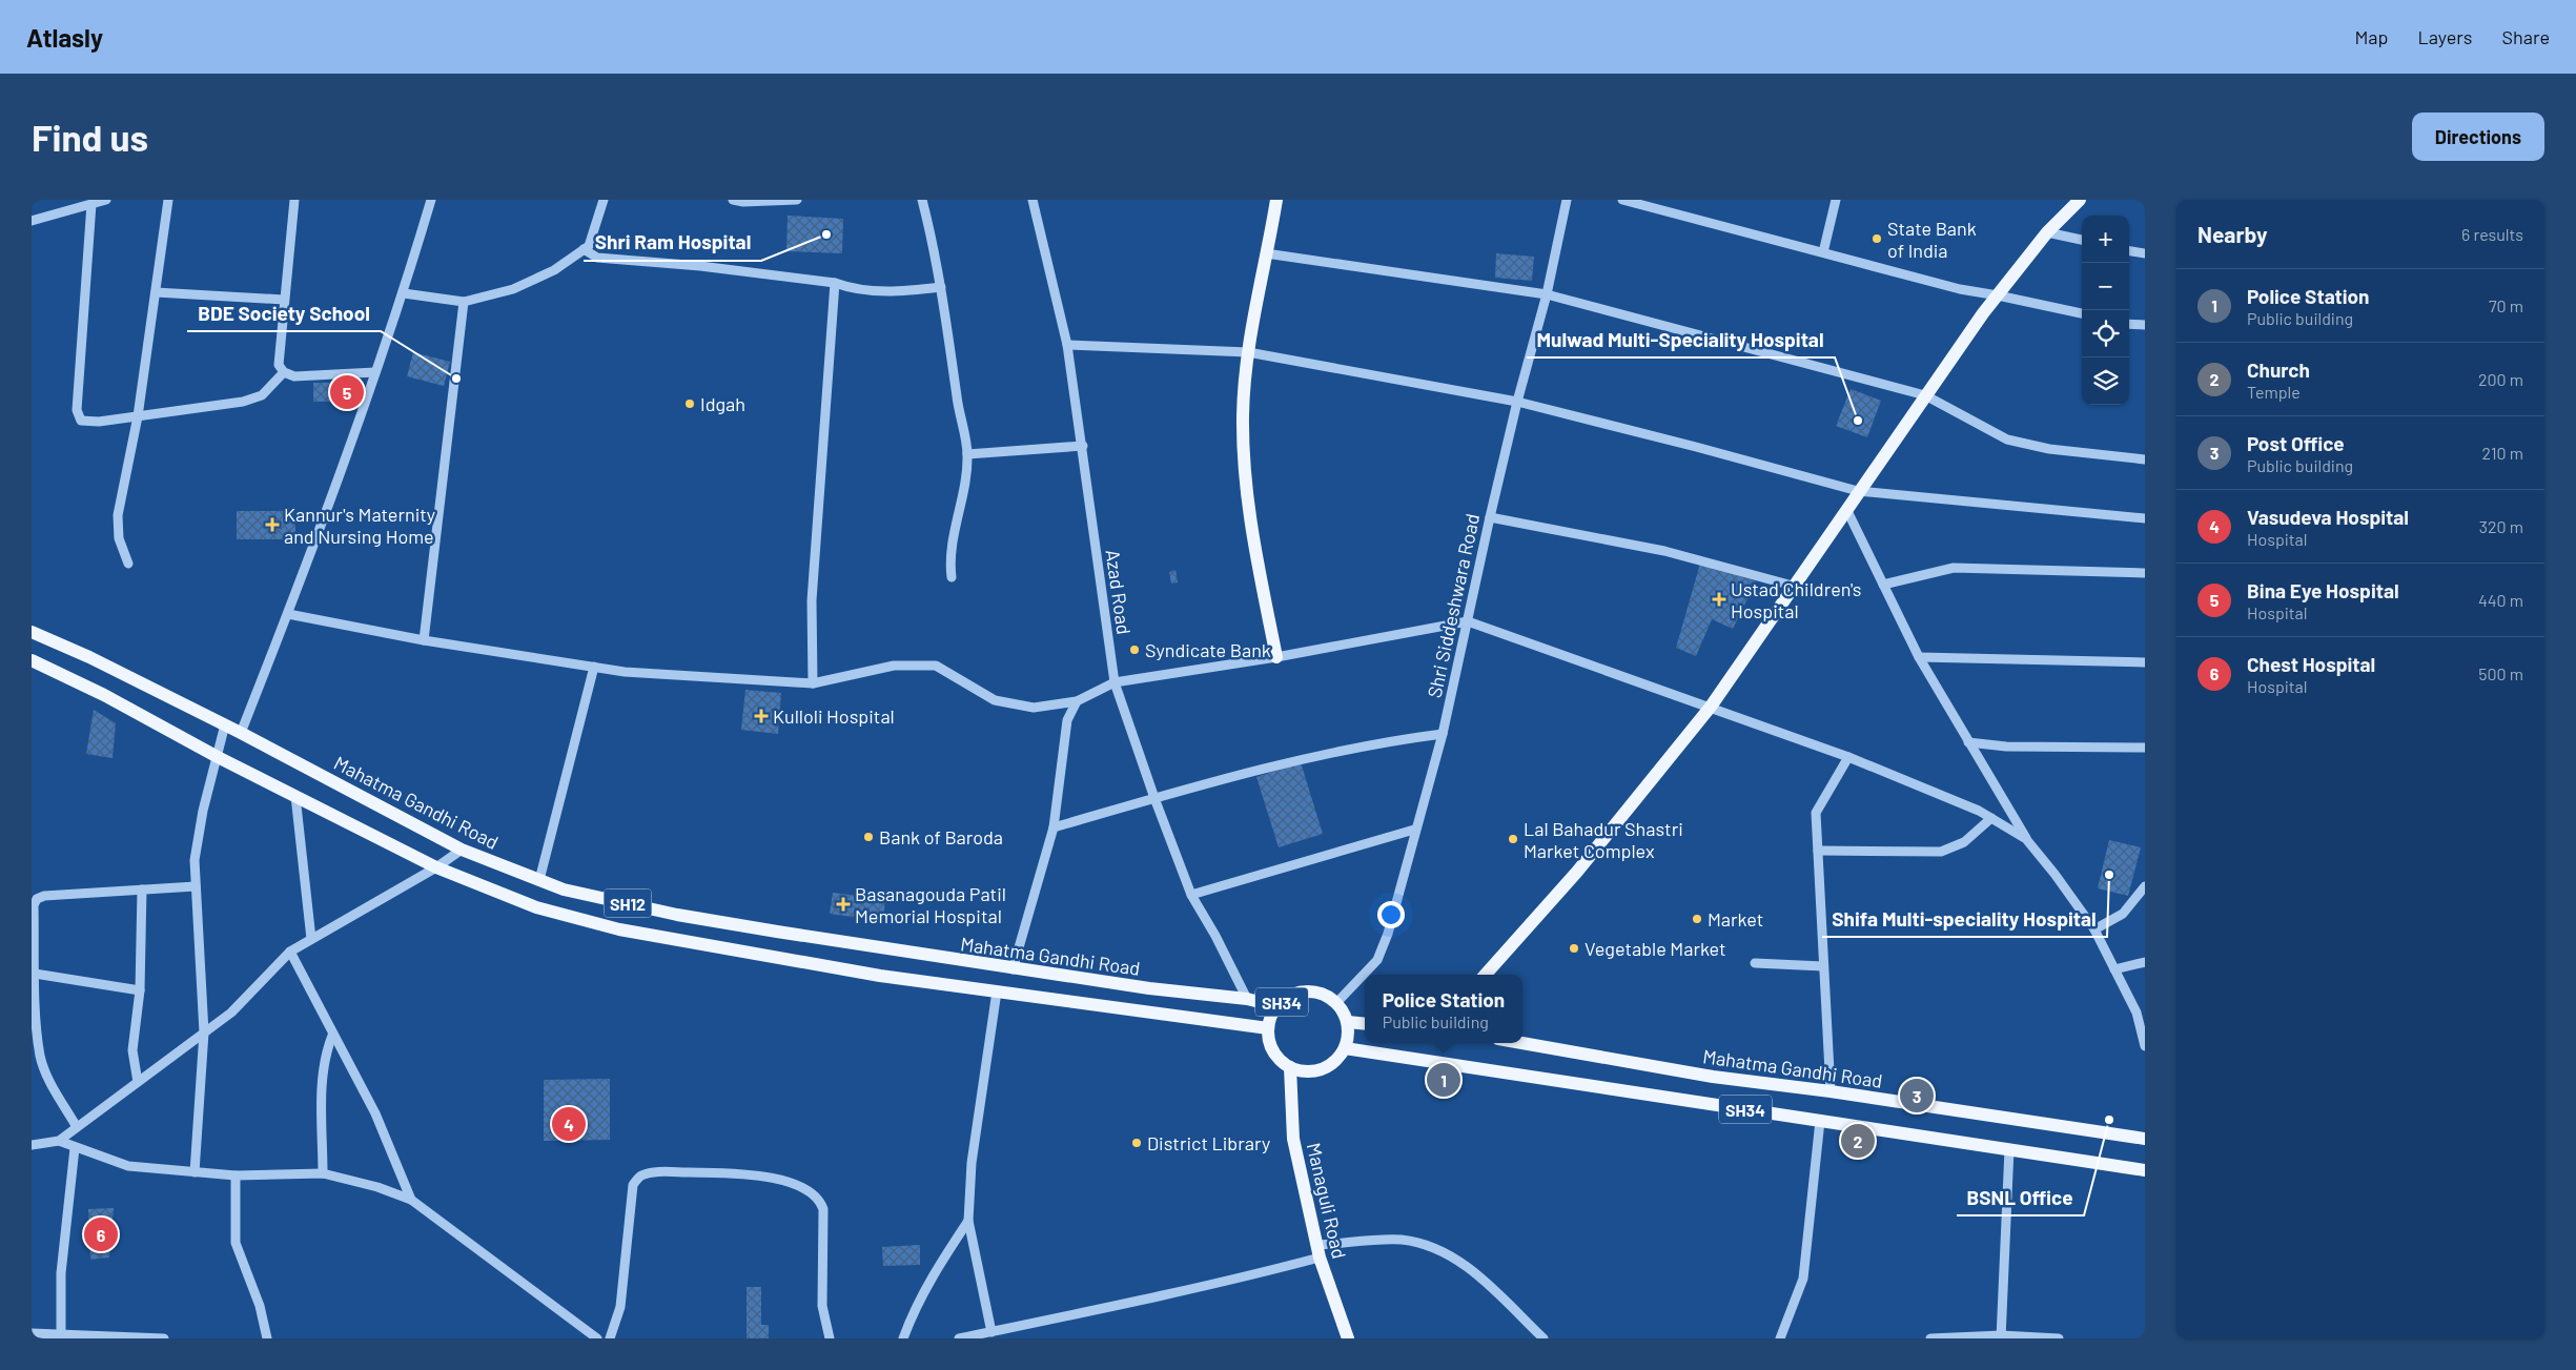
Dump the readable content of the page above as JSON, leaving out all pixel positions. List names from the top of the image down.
{
  "streets": {
    "main road": [
      "Mahatma Gandhi Road",
      "SH12",
      "SH34",
      "Managuli Road"
    ],
    "street": ["Azad Road", "Shri Siddeshwara Road"]
  },
  "crossings": [
    ["Azad Road", "Mahatma Gandhi Road"],
    ["Shri Siddeshwara Road", "Mahatma Gandhi Road"],
    ["Shri Siddeshwara Road", "SH12"],
    ["Shri Siddeshwara Road", "SH34"],
    ["Shri Siddeshwara Road", "Managuli Road"],
    ["Mahatma Gandhi Road", "SH12"],
    ["Mahatma Gandhi Road", "SH34"],
    ["Mahatma Gandhi Road", "Managuli Road"],
    ["SH12", "SH34"],
    ["SH12", "Managuli Road"],
    ["SH34", "Managuli Road"]
  ],
  "places": {
    "other": [
      "Shri Ram Hospital",
      "State Bank of India",
      "BDE Society School",
      "Idgah",
      "Mulwad Multi-Speciality Hospital",
      "Syndicate Bank",
      "Bank of Baroda",
      "Lal Bahadur Shastri Market Complex",
      "Shifa Multi-speciality Hospital",
      "Market",
      "Vegetable Market",
      "BSNL Office",
      "District Library"
    ],
    "health": [
      "Kannur's Maternity and Nursing Home",
      "Ustad Children's Hospital",
      "Kulloli Hospital",
      "Basanagouda Patil Memorial Hospital"
    ]
  },
  "page": {
    "header": "Atlasly",
    "nav": ["Map", "Layers", "Share"],
    "buttons": "Directions",
    "title": "Find us",
    "heading": ["Nearby", "6 results"],
    "map_buttons": ["+", "−"],
    "list": [
      {
        "mark": "1",
        "name": "Police Station",
        "note": "Public building",
        "value": "70 m"
      },
      {
        "mark": "2",
        "name": "Church",
        "note": "Temple",
        "value": "200 m"
      },
      {
        "mark": "3",
        "name": "Post Office",
        "note": "Public building",
        "value": "210 m"
      },
      {
        "mark": "4",
        "name": "Vasudeva Hospital",
        "note": "Hospital",
        "value": "320 m"
      },
      {
        "mark": "5",
        "name": "Bina Eye Hospital",
        "note": "Hospital",
        "value": "440 m"
      },
      {
        "mark": "6",
        "name": "Chest Hospital",
        "note": "Hospital",
        "value": "500 m"
      }
    ],
    "pins": [
      "5",
      "1",
      "3",
      "4",
      "2",
      "6"
    ],
    "popup": ["Police Station", "Public building"]
  }
}
